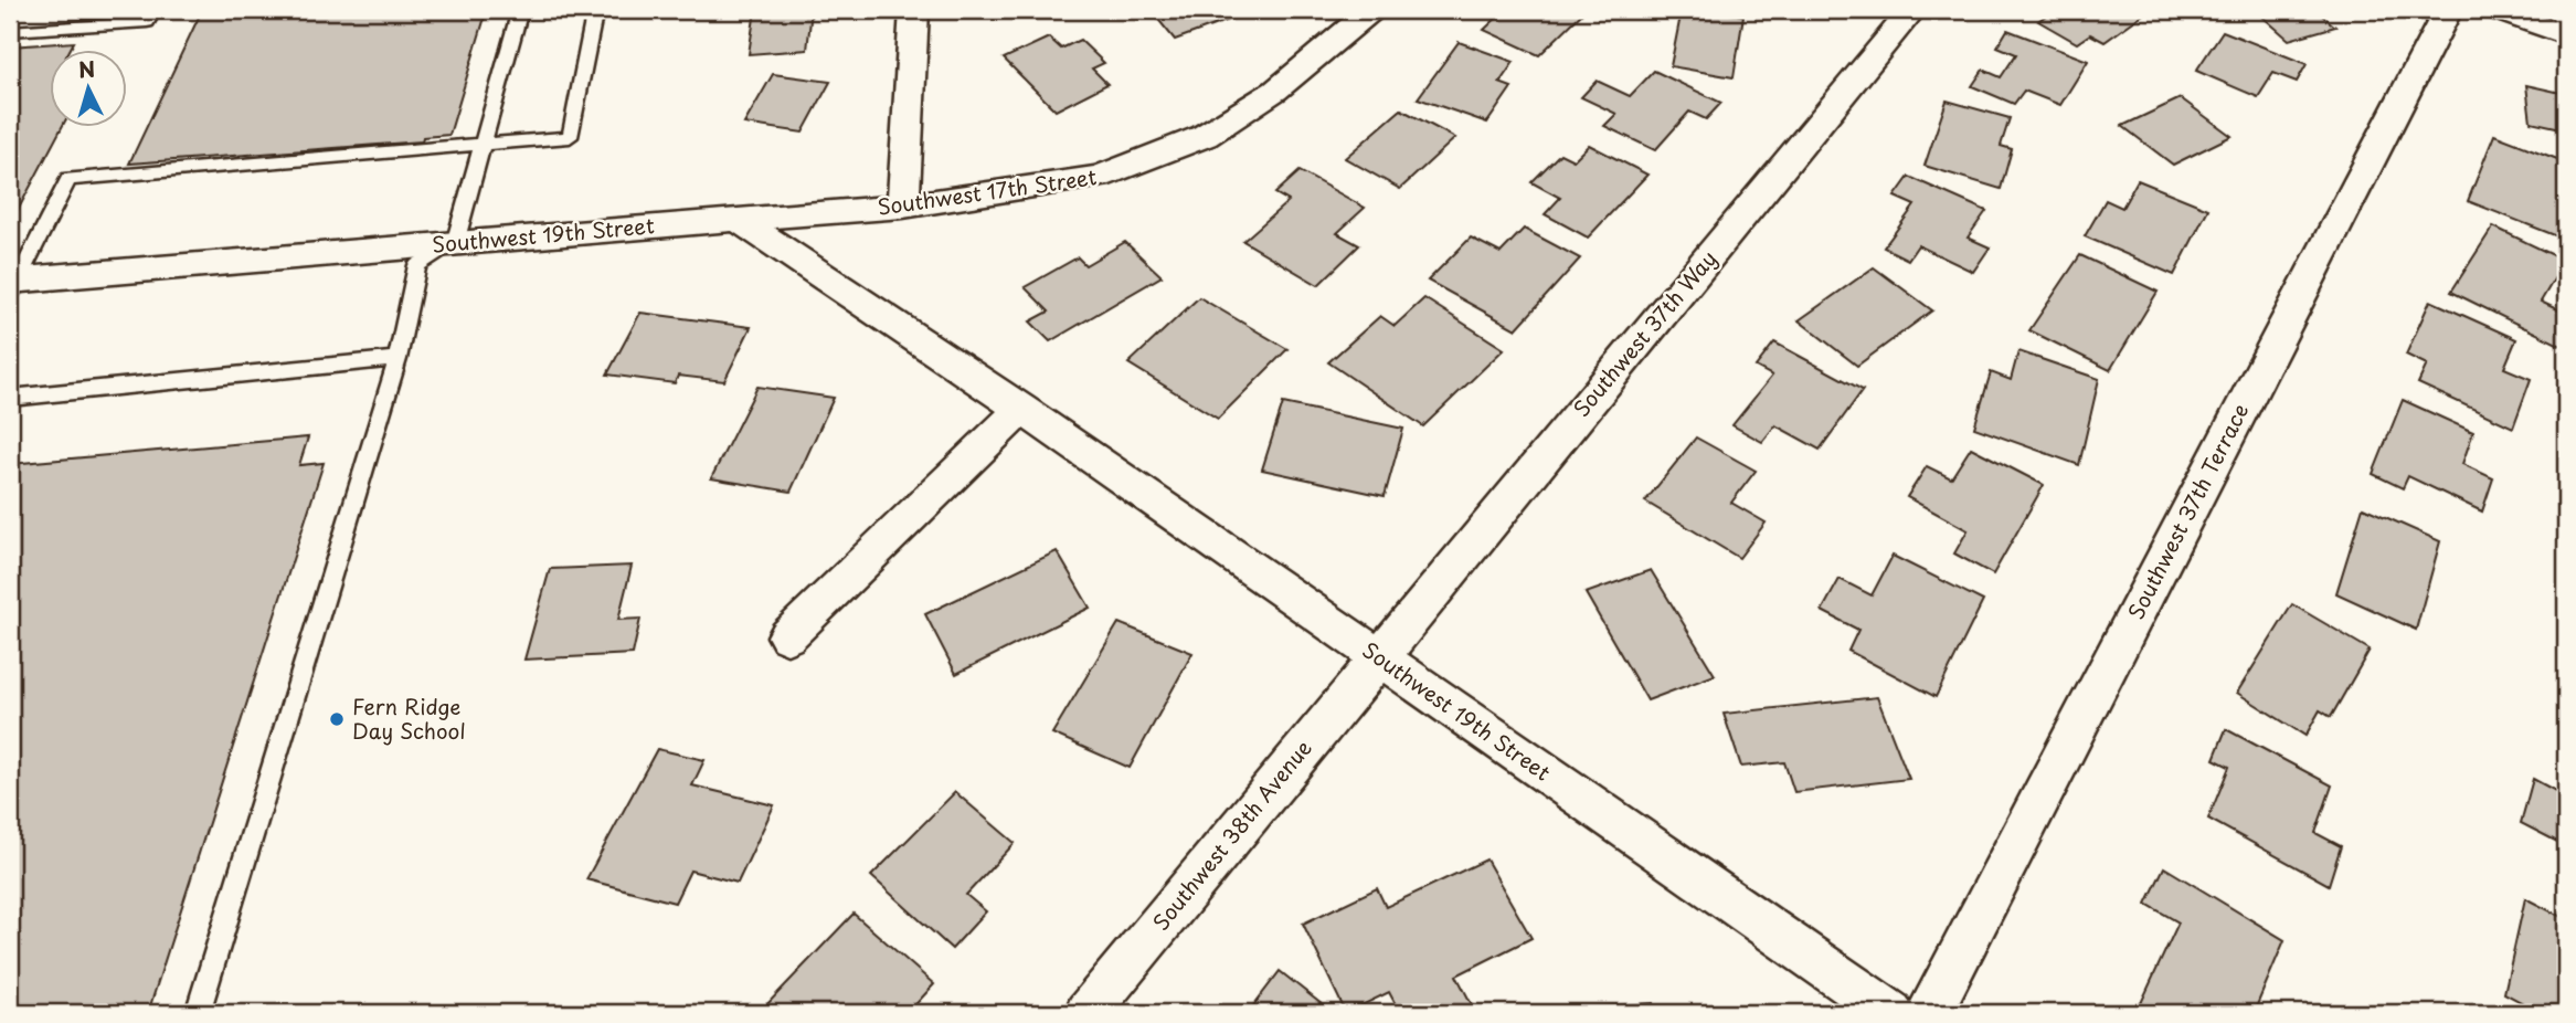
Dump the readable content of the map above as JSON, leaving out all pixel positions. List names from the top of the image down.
{
  "streets": {
    "street": [
      "Southwest 17th Street",
      "Southwest 19th Street",
      "Southwest 37th Way",
      "Southwest 37th Terrace",
      "Southwest 38th Avenue"
    ]
  },
  "crossings": [
    ["Southwest 17th Street", "Southwest 19th Street"],
    ["Southwest 19th Street", "Southwest 37th Way"],
    ["Southwest 19th Street", "Southwest 38th Avenue"],
    ["Southwest 37th Way", "Southwest 38th Avenue"]
  ],
  "places": ["Fern Ridge Day School"],
  "north": "top"
}
